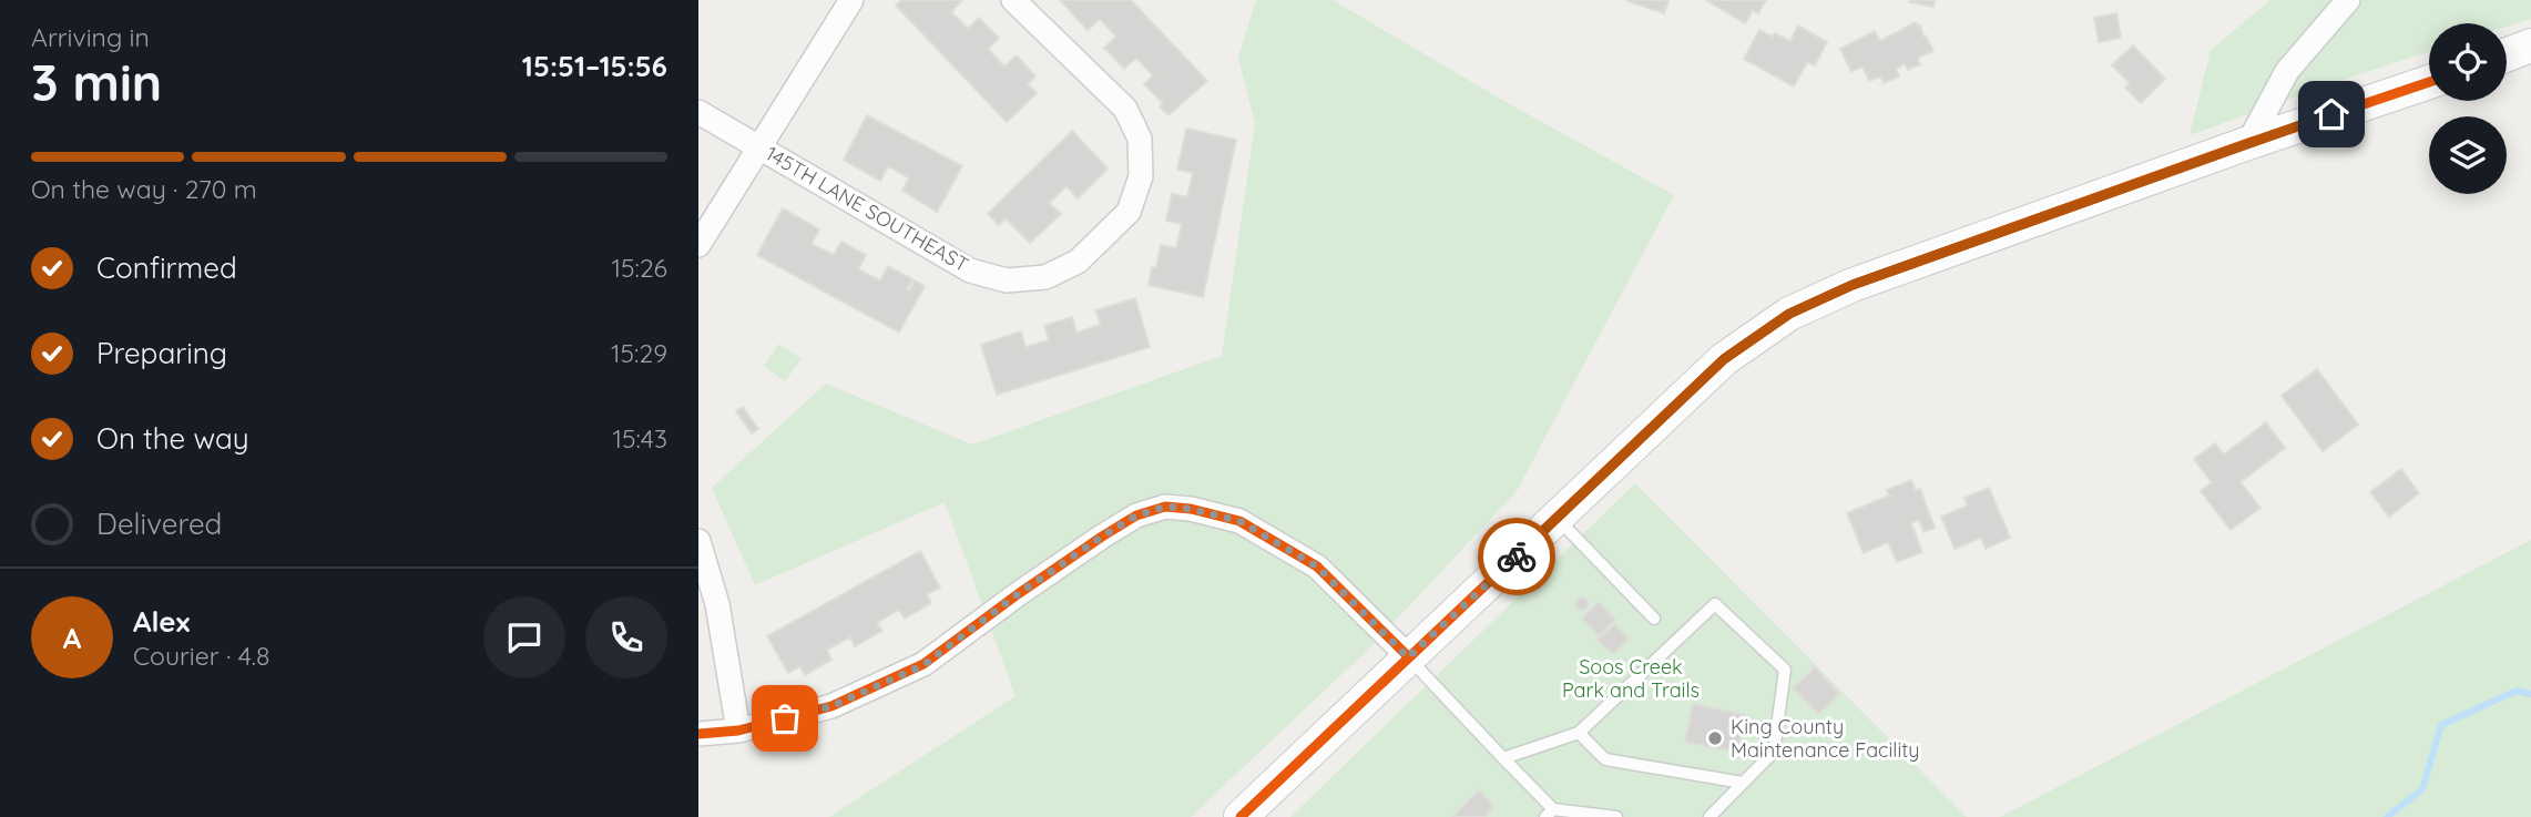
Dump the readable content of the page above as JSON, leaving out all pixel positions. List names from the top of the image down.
{
  "streets": {
    "street": ["145TH LANE SOUTHEAST"]
  },
  "parks": ["Soos Creek Park and Trails"],
  "places": ["King County Maintenance Facility"],
  "page": {
    "heading": ["3 min", "Arriving in", "15:51–15:56"],
    "panel": ["Alex", "Courier · 4.8"],
    "bar": "On the way · 270 m",
    "list": [
      ["Confirmed", "15:26"],
      ["Preparing", "15:29"],
      ["On the way", "15:43"],
      "Delivered"
    ],
    "round": "A"
  }
}
